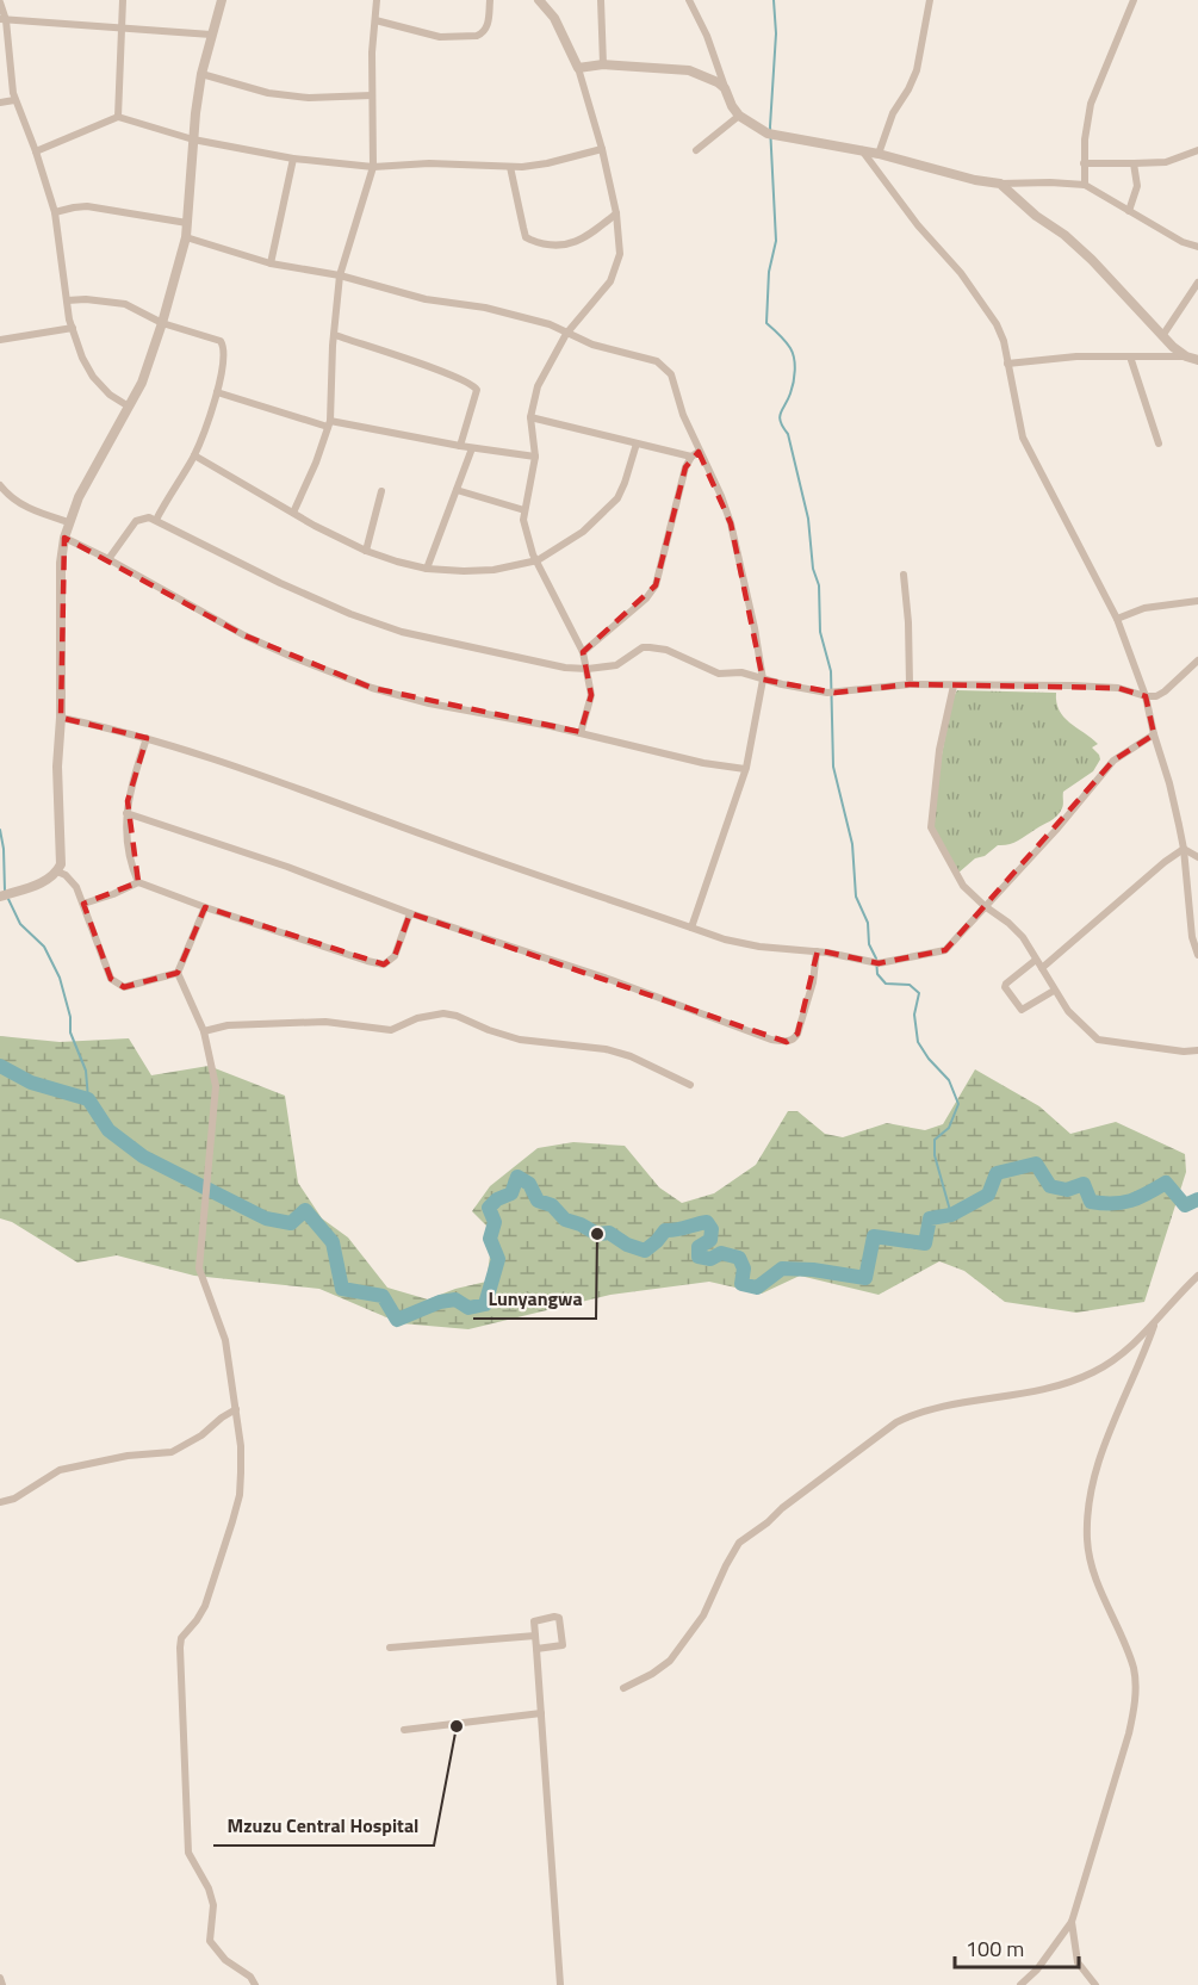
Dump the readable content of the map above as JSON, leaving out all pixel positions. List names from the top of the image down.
{
  "places": ["Lunyangwa", "Mzuzu Central Hospital"],
  "scale_bar": "100 m"
}
